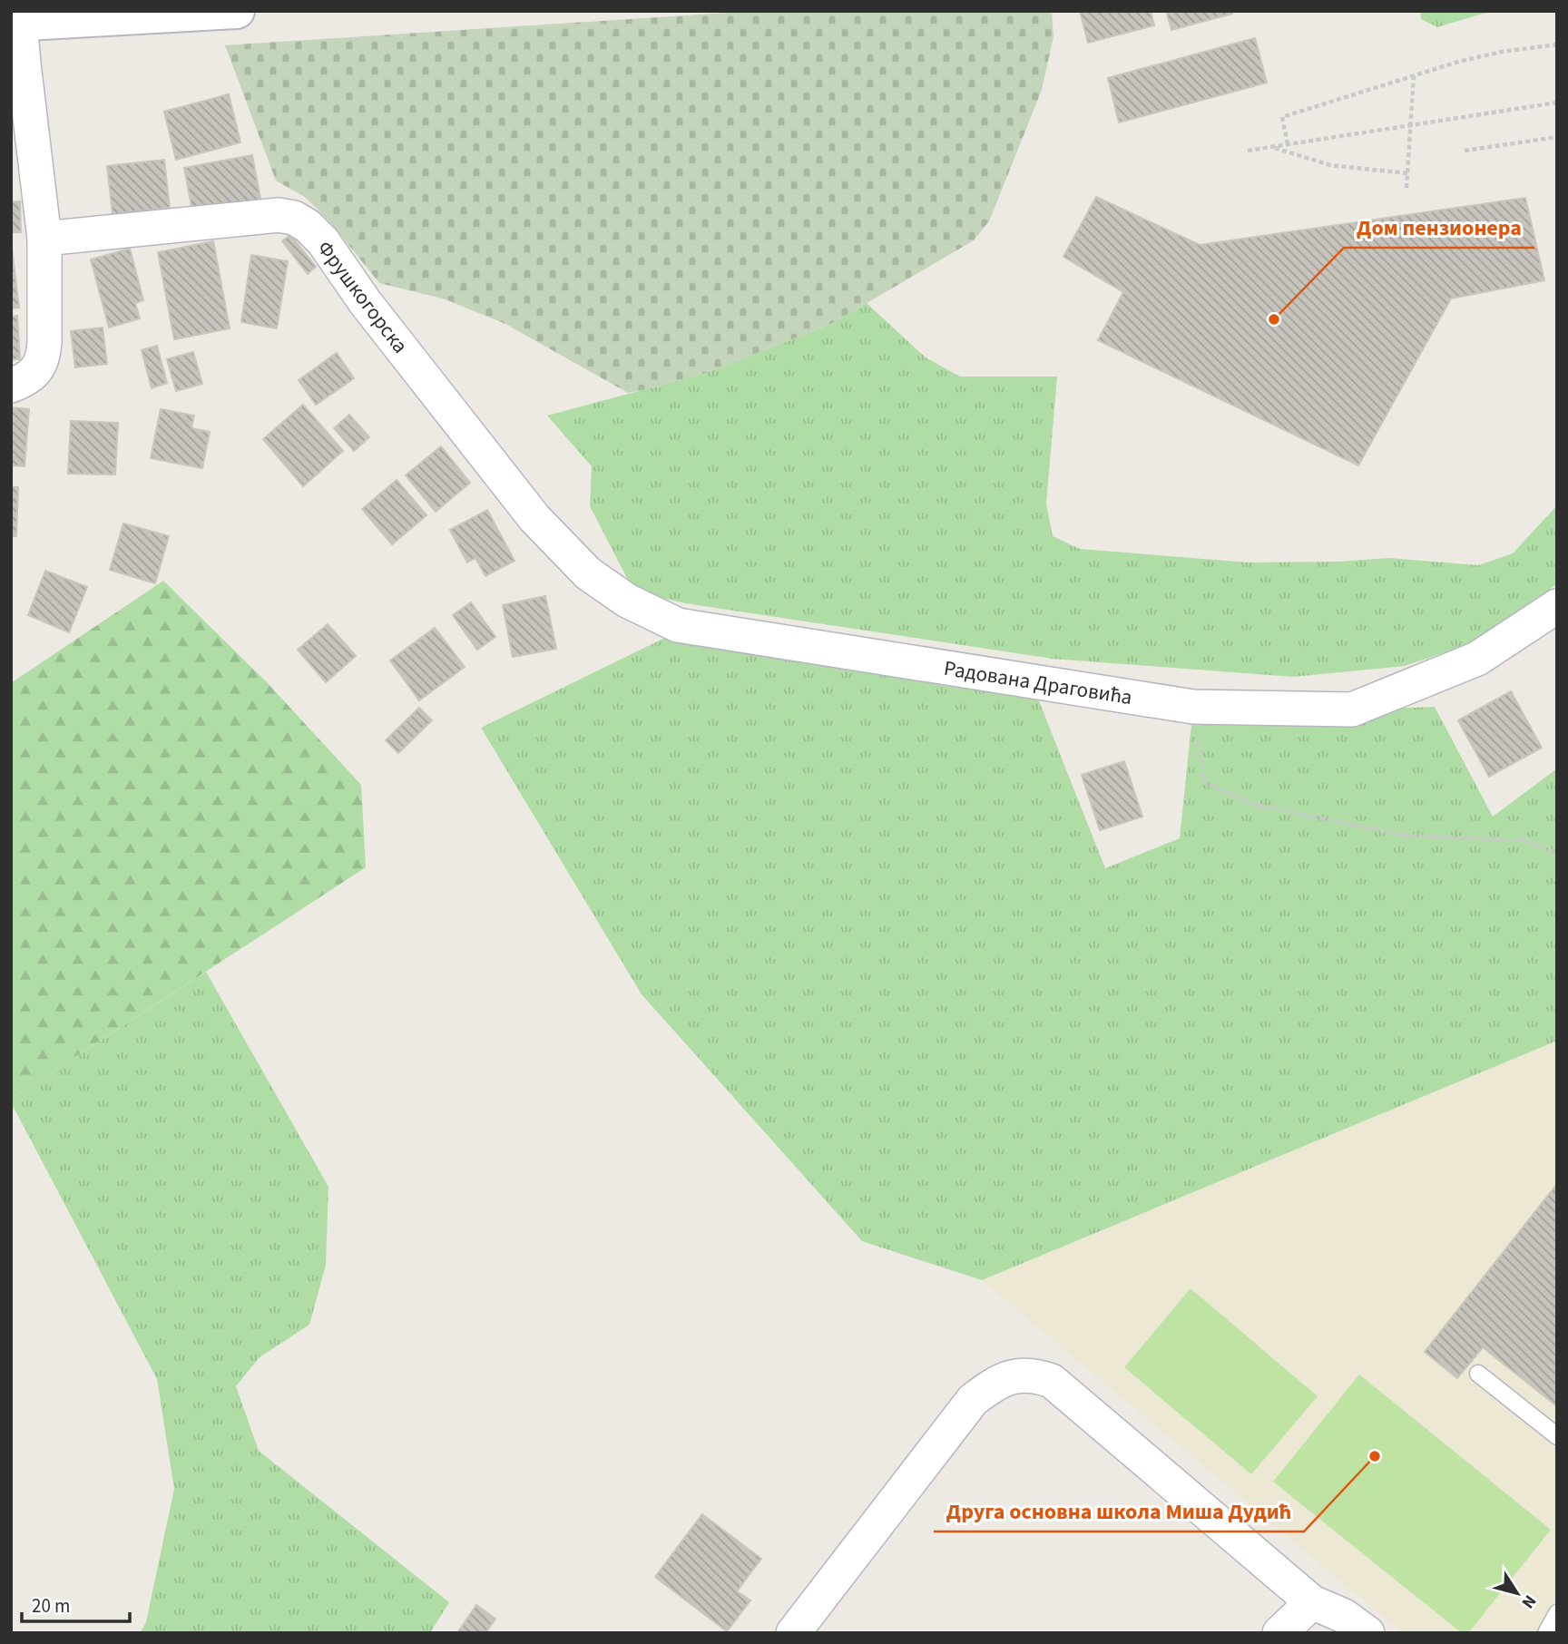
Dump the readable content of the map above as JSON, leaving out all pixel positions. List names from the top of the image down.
{
  "streets": {
    "street": ["Фрушкогорска", "Радована Драговића"]
  },
  "crossings": [
    ["Фрушкогорска", "Радована Драговића"]
  ],
  "places": ["Дом пензионера", "Друга основна школа Миша Дудић"],
  "scale_bar": "20 m",
  "north": "bottom right"
}
